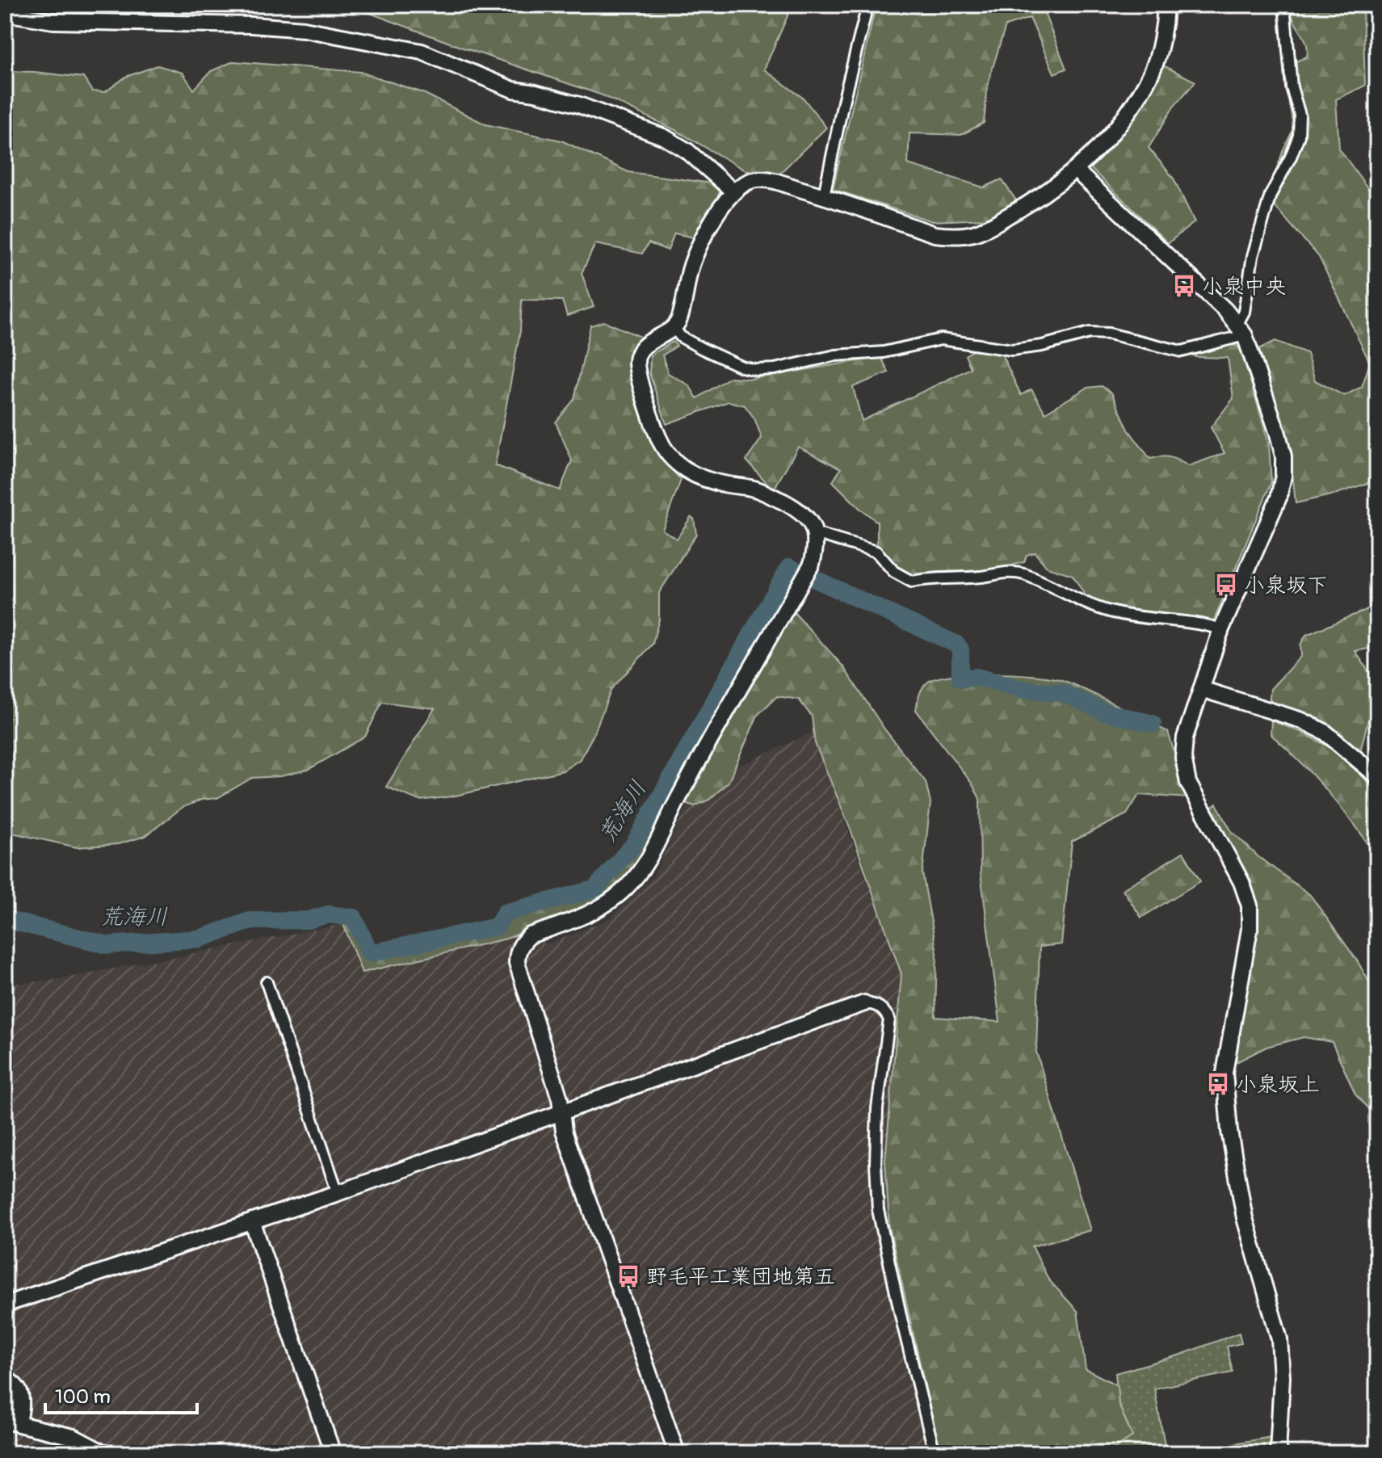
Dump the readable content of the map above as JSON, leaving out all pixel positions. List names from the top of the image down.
{
  "water": ["荒海川"],
  "places": {
    "bus stop": [
      "小泉中央",
      "小泉坂下",
      "小泉坂上",
      "野毛平工業団地第五"
    ]
  },
  "scale_bar": "100 m"
}
